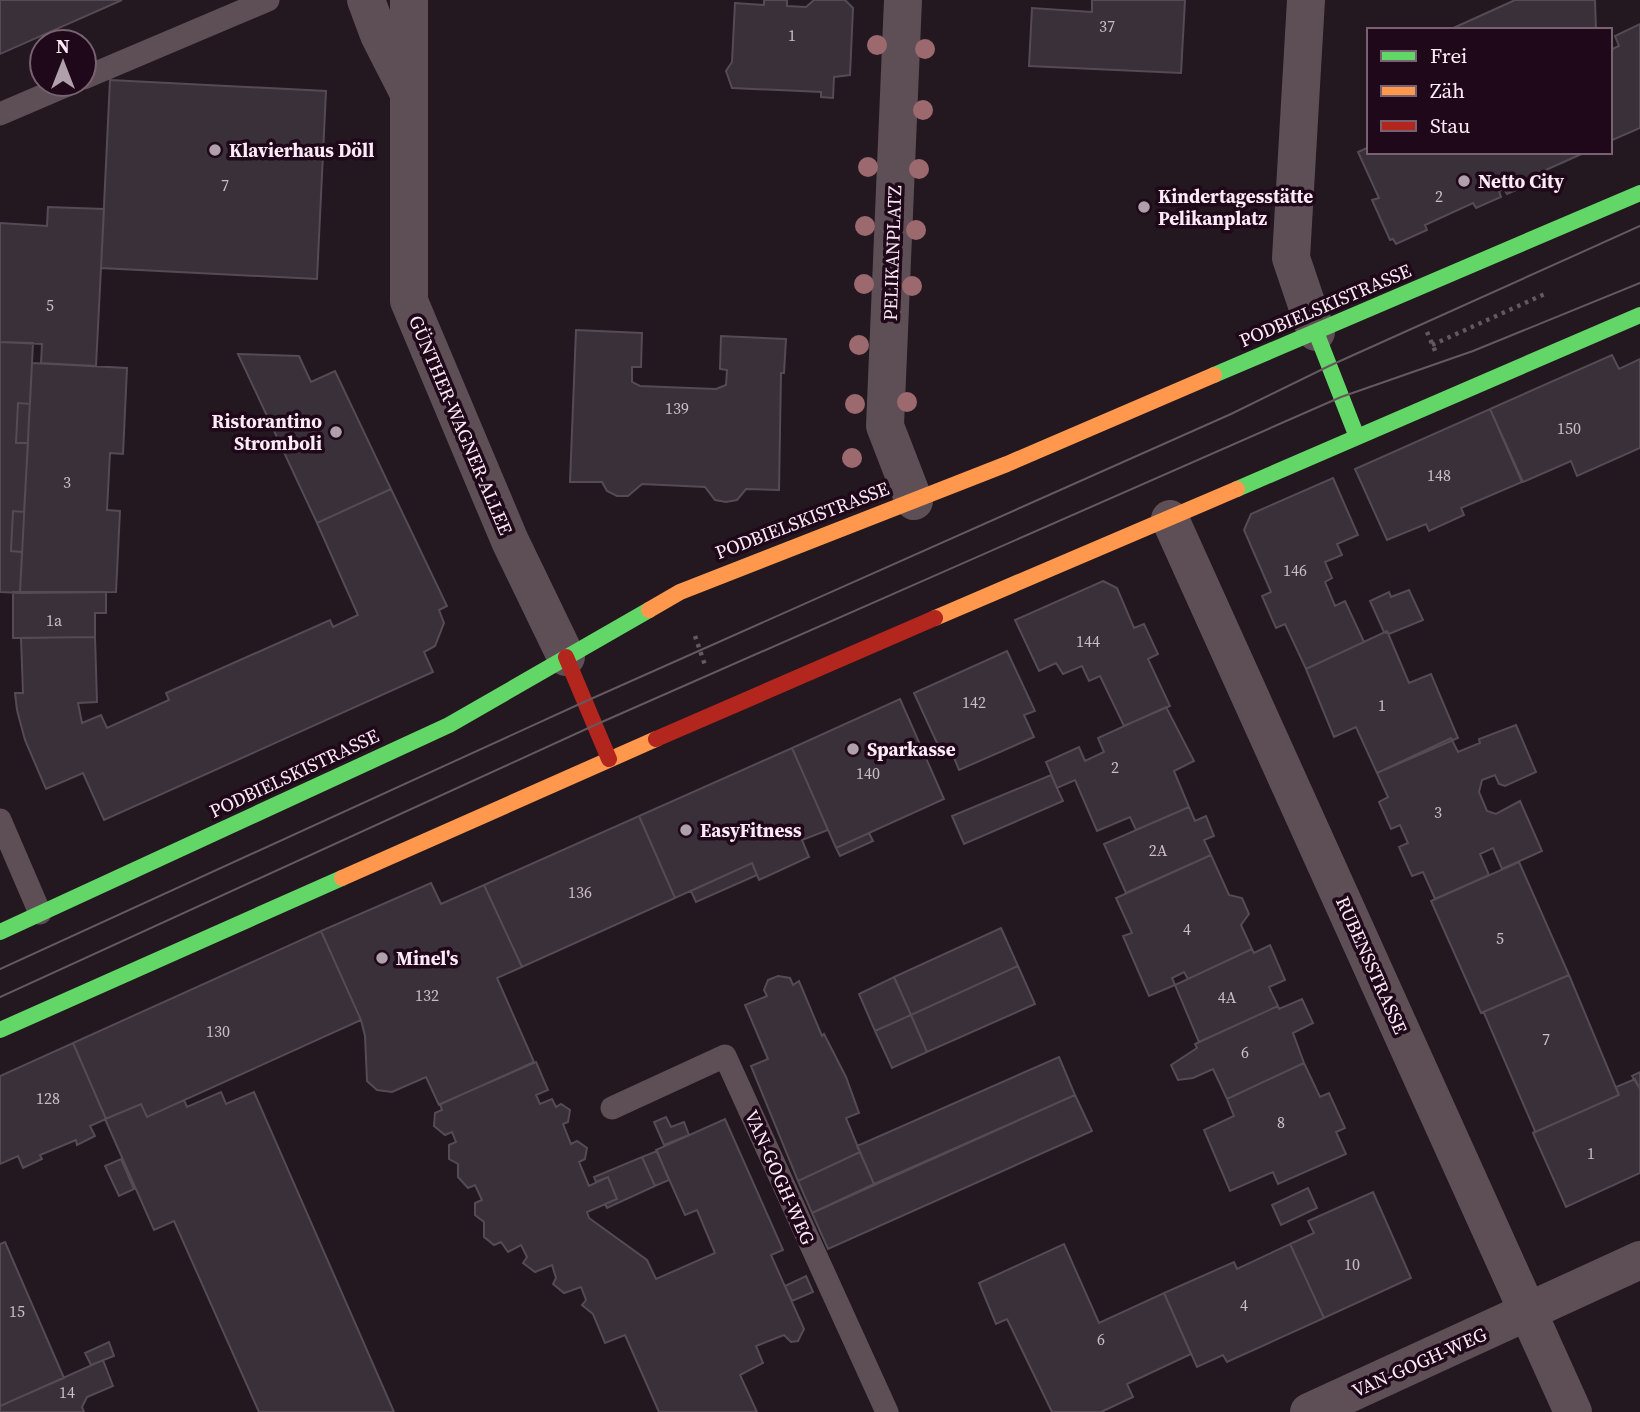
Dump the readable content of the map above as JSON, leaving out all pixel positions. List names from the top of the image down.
{
  "streets": {
    "main road": ["PODBIELSKISTRASSE"],
    "street": [
      "PELIKANPLATZ",
      "GÜNTHER-WAGNER-ALLEE",
      "RUBENSSTRASSE",
      "VAN-GOGH-WEG"
    ]
  },
  "crossings": [
    ["PELIKANPLATZ", "PODBIELSKISTRASSE"],
    ["PODBIELSKISTRASSE", "GÜNTHER-WAGNER-ALLEE"],
    ["RUBENSSTRASSE", "VAN-GOGH-WEG"]
  ],
  "places": [
    "Klavierhaus Döll",
    "Netto City",
    "Kindertagesstätte Pelikanplatz",
    "Ristorantino Stromboli",
    "Sparkasse",
    "EasyFitness",
    "Minel's"
  ],
  "house_numbers": [
    "37",
    "1",
    "7",
    "2",
    "5",
    "139",
    "150",
    "148",
    "3",
    "146",
    "1a",
    "144",
    "142",
    "1",
    "2",
    "140",
    "3",
    "2A",
    "136",
    "4",
    "5",
    "132",
    "4A",
    "130",
    "7",
    "6",
    "128",
    "8",
    "1",
    "10",
    "4",
    "15",
    "6",
    "14"
  ],
  "legend": ["Frei", "Zäh", "Stau"],
  "north": "top"
}
